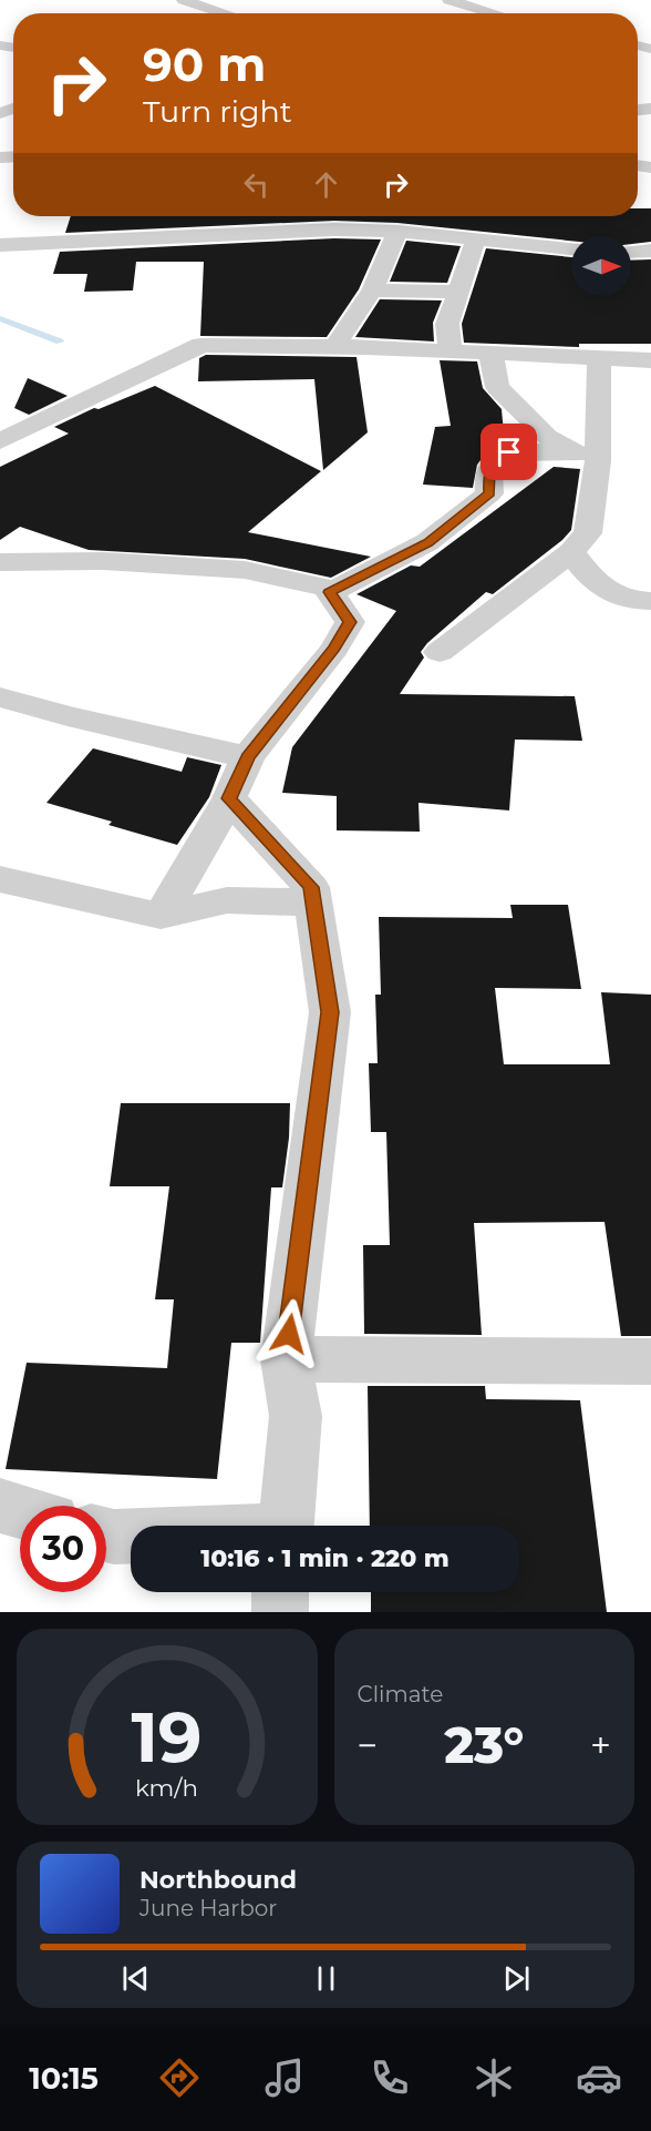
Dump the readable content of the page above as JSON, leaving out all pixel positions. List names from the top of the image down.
{
  "north": "right",
  "page": {
    "turn": ["90 m", "Turn right"],
    "limit": "30",
    "trip": "10:16 · 1 min · 220 m",
    "tile": "Climate",
    "heat": ["−", "23°", "+"],
    "song": ["Northbound", "June Harbor"],
    "tabs": "10:15",
    "gauge": ["19", "km/h"]
  }
}
